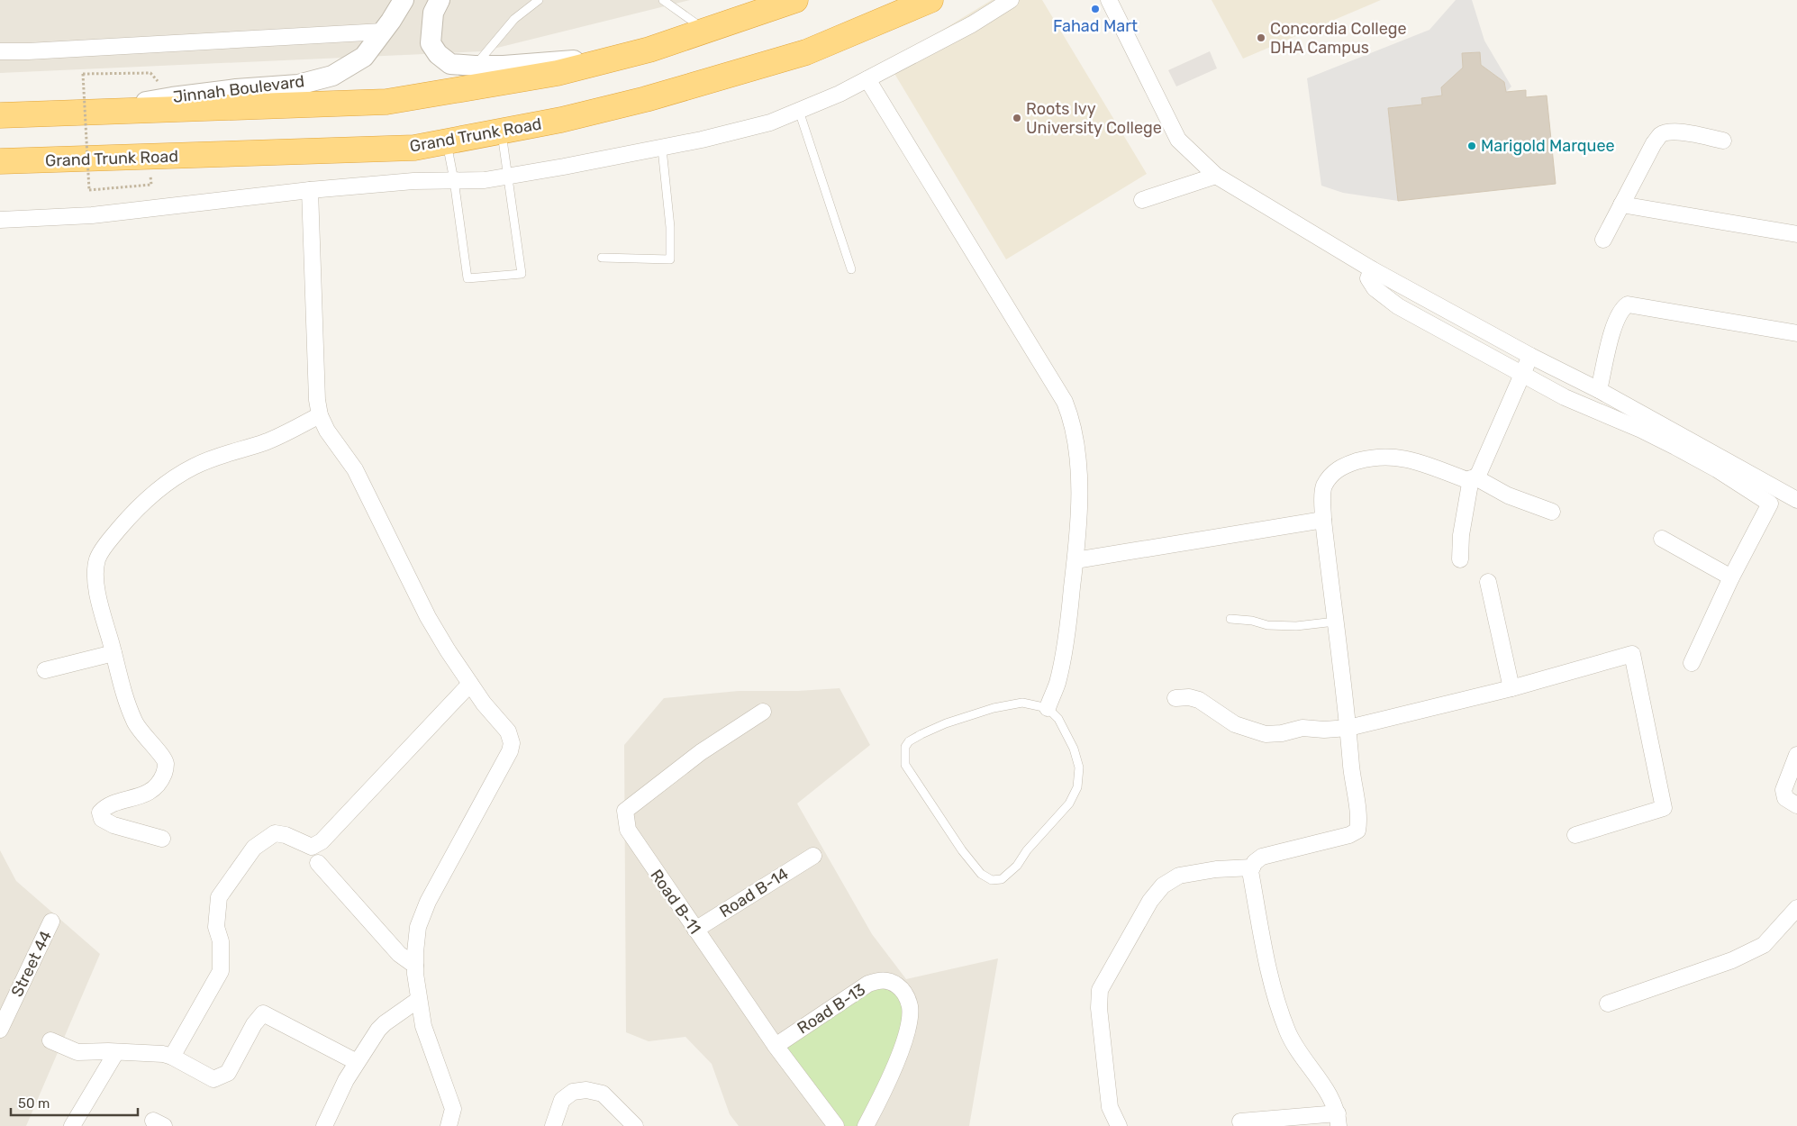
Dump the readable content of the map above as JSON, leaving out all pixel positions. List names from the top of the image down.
{
  "streets": {
    "highway": ["Grand Trunk Road"],
    "street": [
      "Jinnah Boulevard",
      "Road B-14",
      "Road B-11",
      "Street 44",
      "Road B-13"
    ]
  },
  "crossings": [
    ["Road B-14", "Road B-11"],
    ["Road B-11", "Road B-13"]
  ],
  "places": [
    "Fahad Mart",
    "Concordia College DHA Campus",
    "Roots Ivy University College",
    "Marigold Marquee"
  ],
  "scale_bar": "50 m"
}
